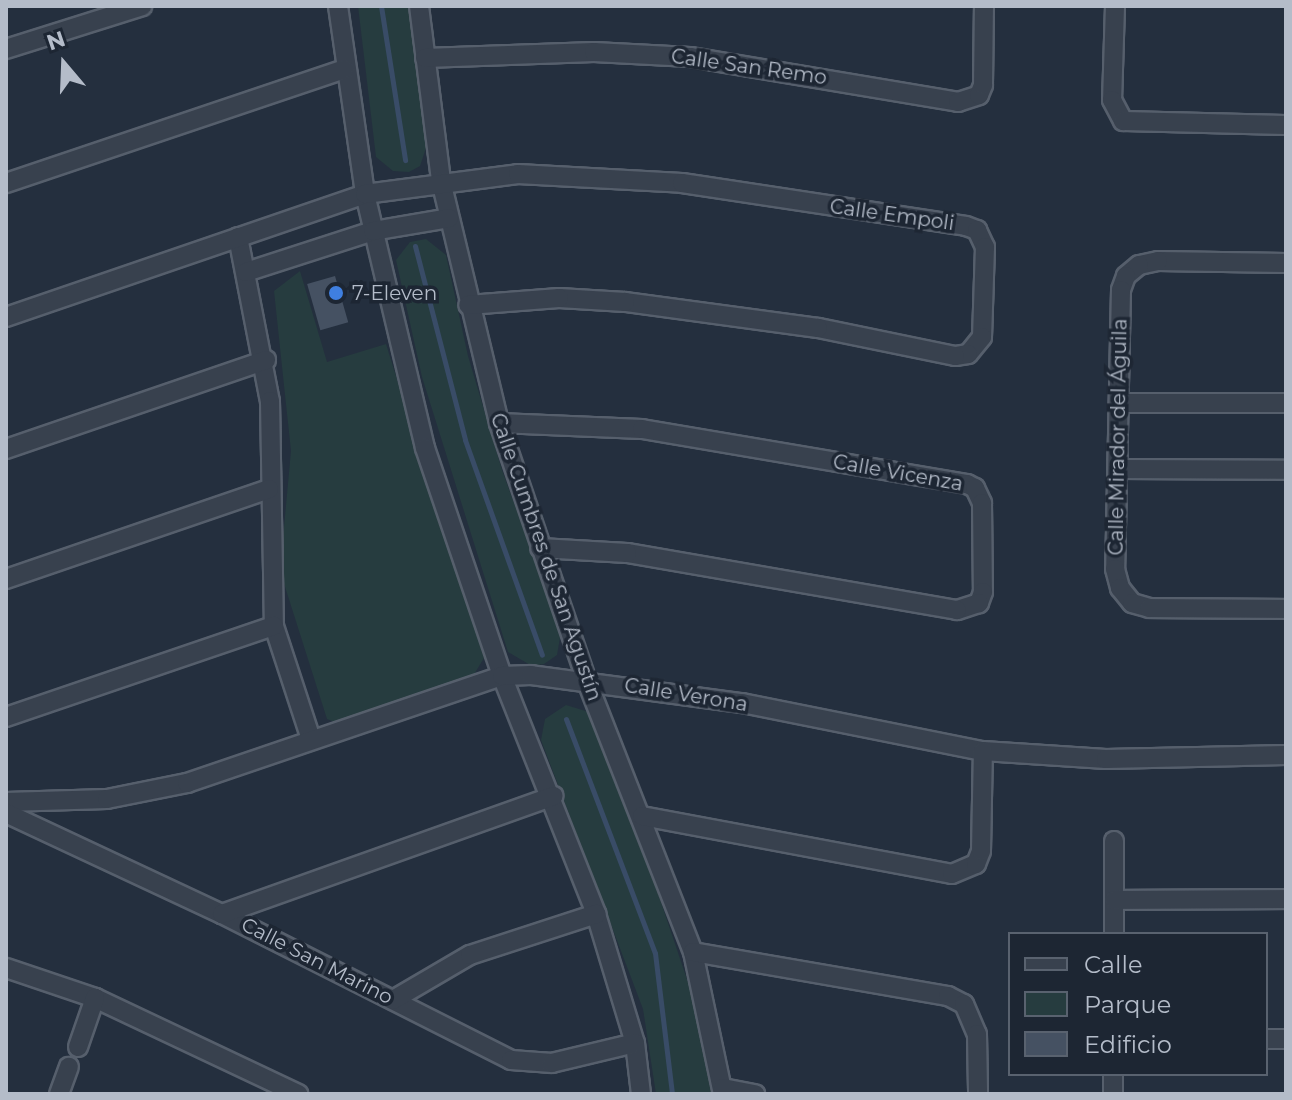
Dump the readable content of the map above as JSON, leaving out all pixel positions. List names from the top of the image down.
{
  "streets": {
    "street": [
      "Calle San Remo",
      "Calle Empoli",
      "Calle Mirador del Águila",
      "Calle Vicenza",
      "Calle Cumbres de San Agustín",
      "Calle Verona",
      "Calle San Marino"
    ]
  },
  "crossings": [
    ["Calle San Remo", "Calle Cumbres de San Agustín"],
    ["Calle Empoli", "Calle Cumbres de San Agustín"],
    ["Calle Vicenza", "Calle Cumbres de San Agustín"],
    ["Calle Cumbres de San Agustín", "Calle Verona"]
  ],
  "places": ["7-Eleven"],
  "legend": ["Calle", "Parque", "Edificio"],
  "north": "top"
}
